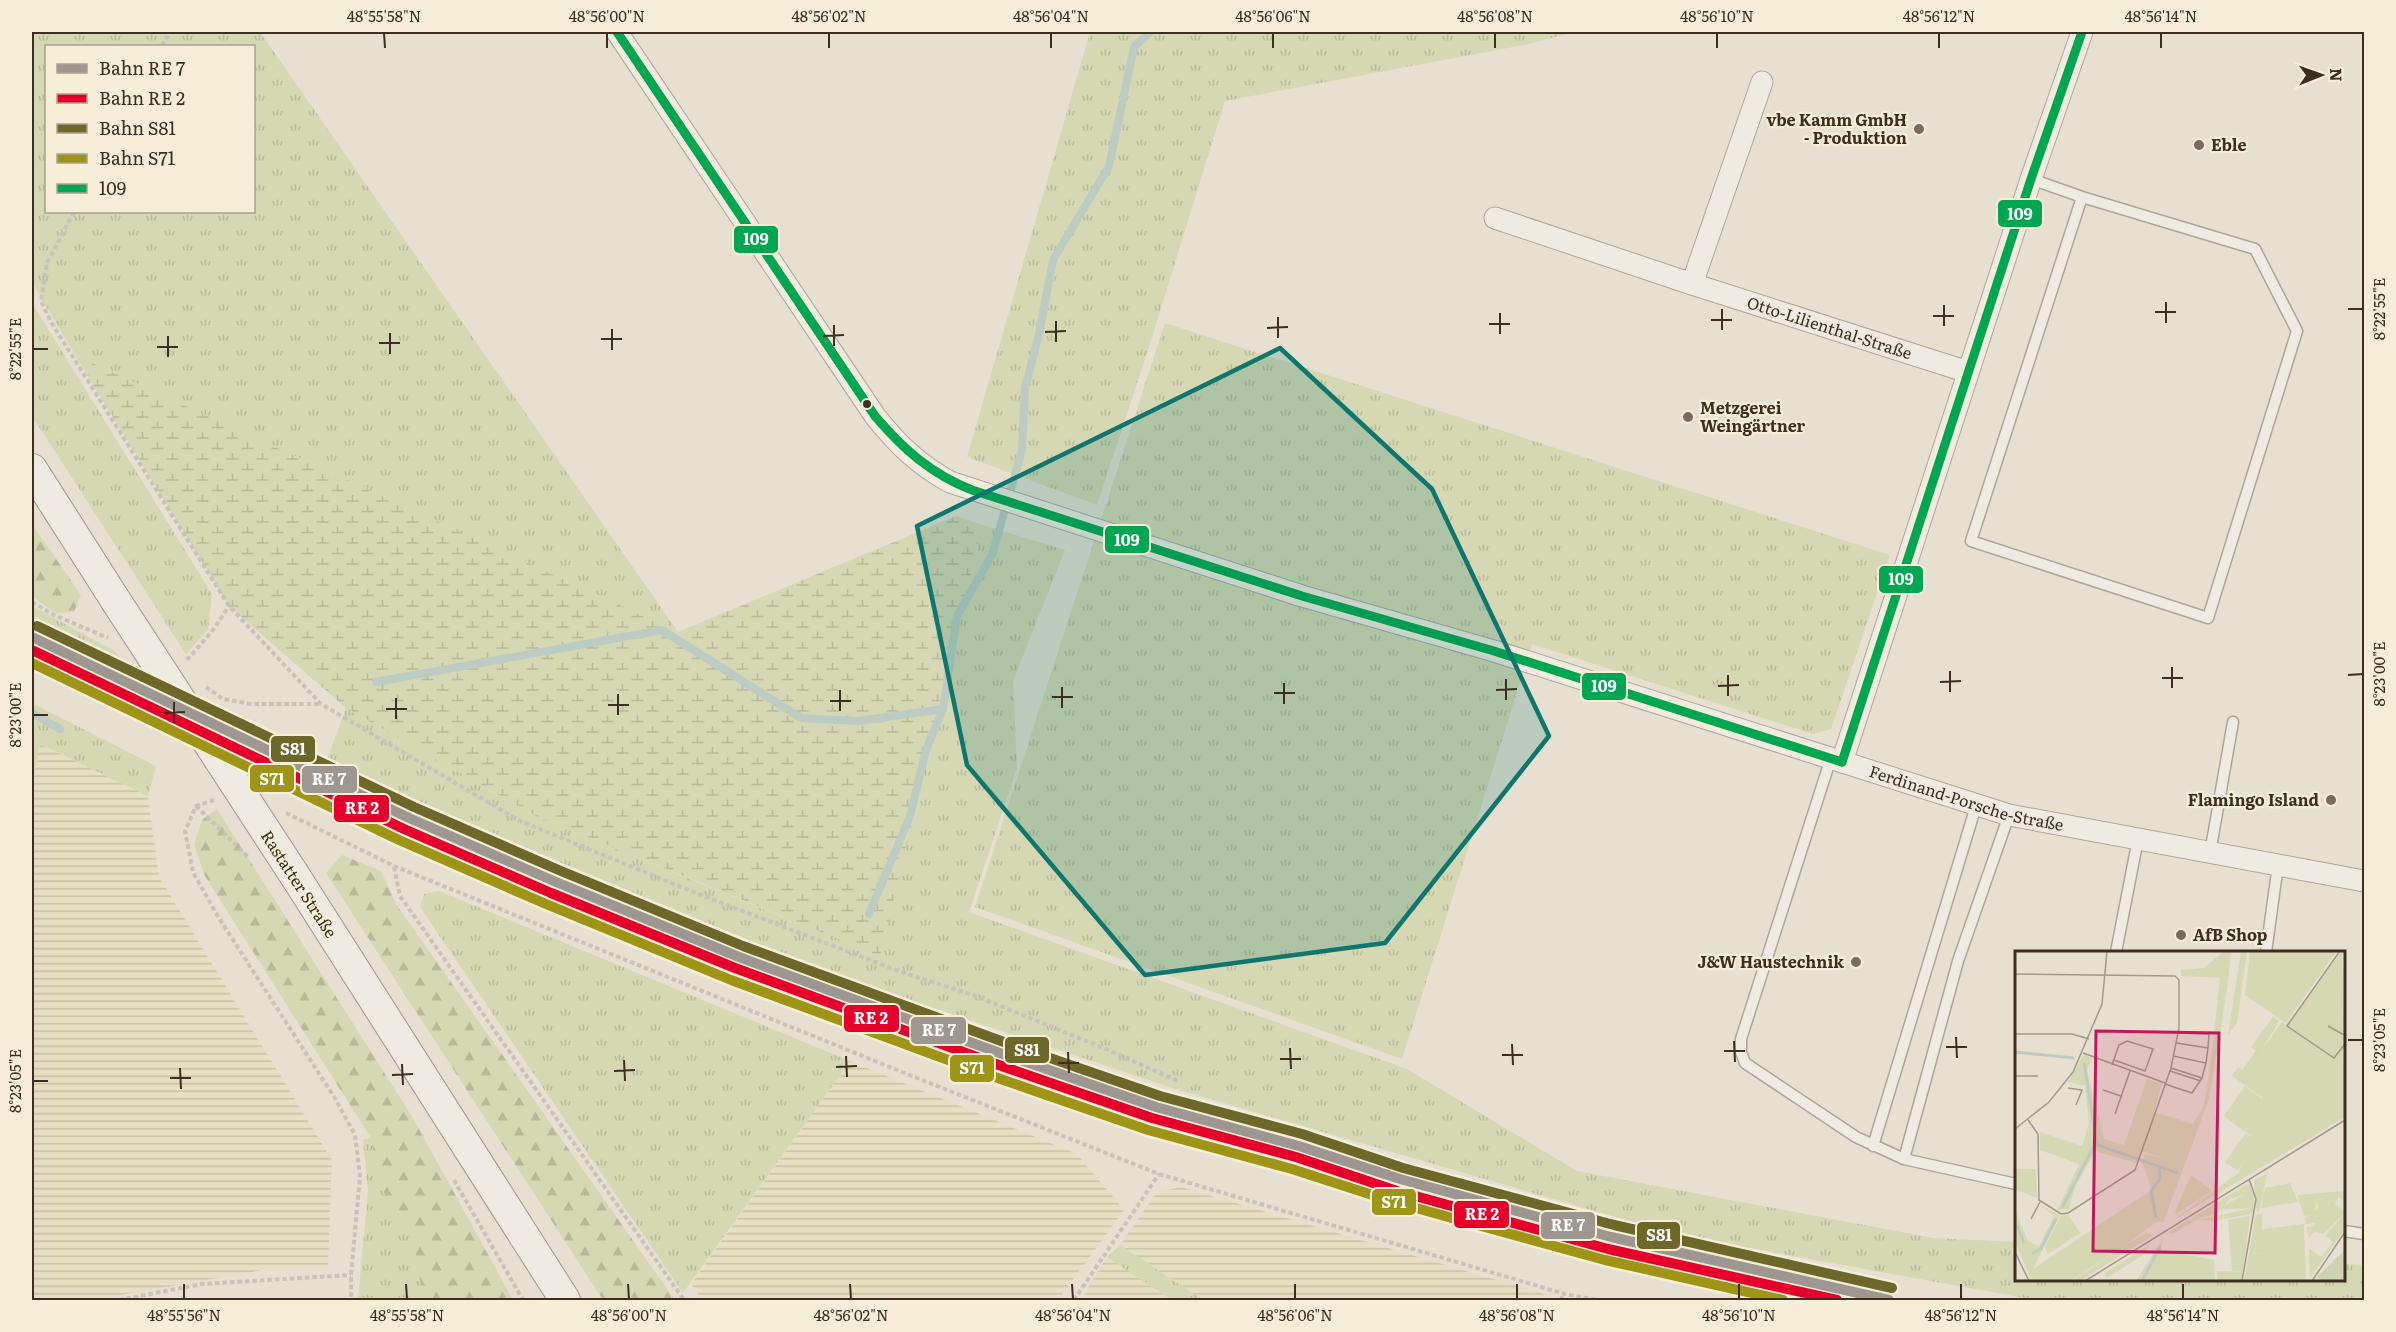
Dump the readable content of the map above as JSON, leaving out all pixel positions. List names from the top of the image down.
{
  "streets": {
    "main road": ["Rastatter Straße"],
    "street": ["Otto-Lilienthal-Straße", "Ferdinand-Porsche-Straße"]
  },
  "places": [
    "vbe Kamm GmbH - Produktion",
    "Eble",
    "Metzgerei Weingärtner",
    "Flamingo Island",
    "AfB Shop",
    "J&W Haustechnik"
  ],
  "lines": ["transit line 109", "rail line S81", "rail line S71"],
  "legend": [
    "Bahn RE 7",
    "Bahn RE 2",
    "Bahn S81",
    "Bahn S71",
    "109"
  ],
  "north": "right",
  "coordinates": [
    "48°55'58\"N",
    "48°56'00\"N",
    "48°56'02\"N",
    "48°56'04\"N",
    "48°56'06\"N",
    "48°56'08\"N",
    "48°56'10\"N",
    "48°56'12\"N",
    "48°56'14\"N",
    "8°22'55\"E",
    "8°23'00\"E",
    "8°23'05\"E",
    "48°55'56\"N"
  ]
}
